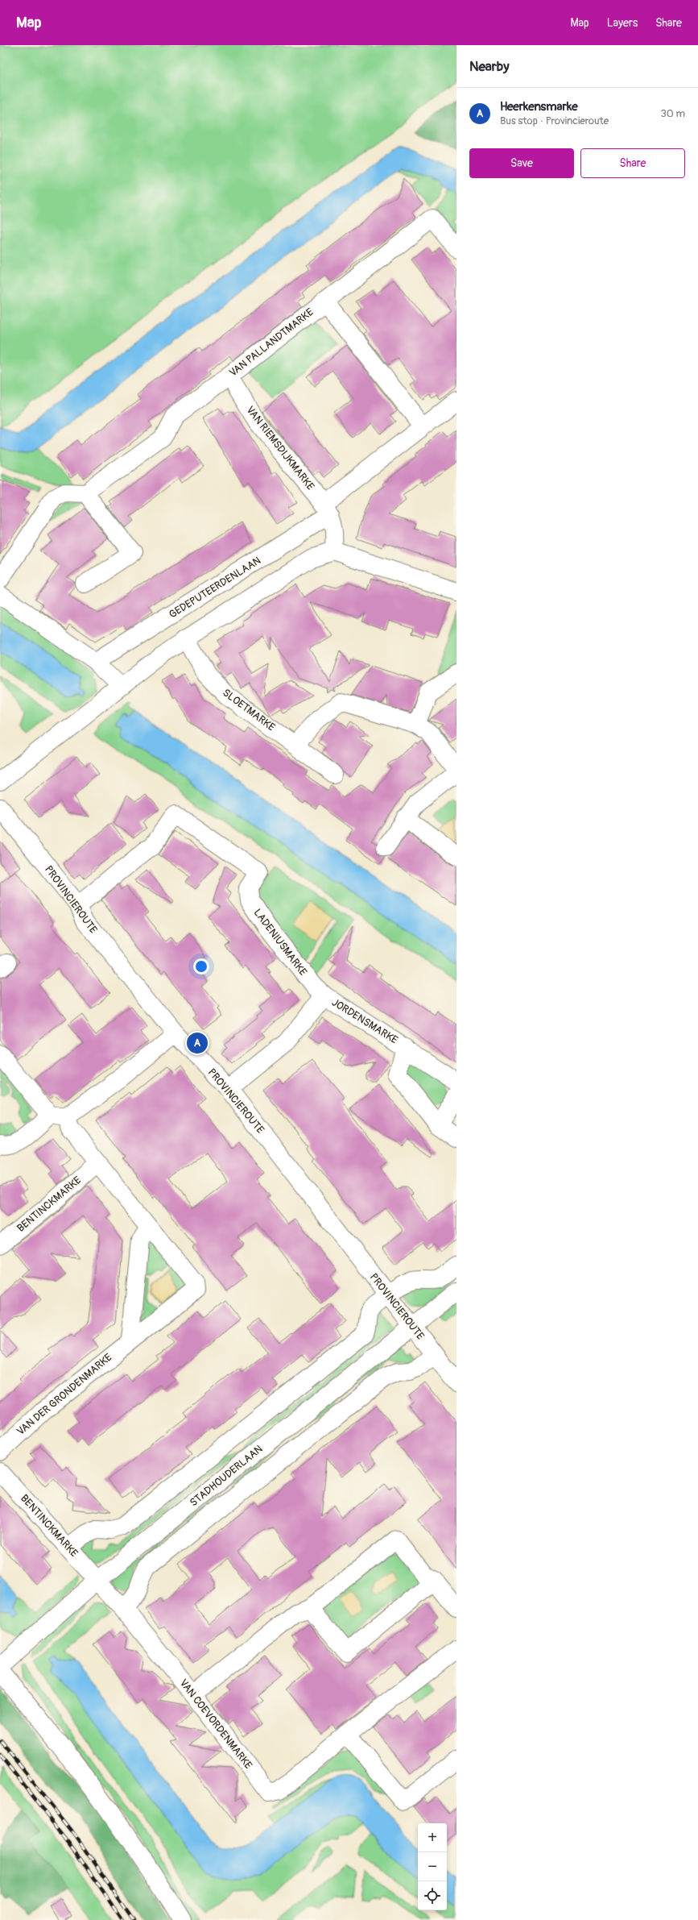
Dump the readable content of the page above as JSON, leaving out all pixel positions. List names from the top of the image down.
{
  "streets": {
    "street": [
      "VAN PALLANDTMARKE",
      "VAN RIEMSDIJKMARKE",
      "GEDEPUTEERDENLAAN",
      "SLOETMARKE",
      "PROVINCIEROUTE",
      "LADENIUSMARKE",
      "JORDENSMARKE",
      "BENTINCKMARKE",
      "VAN DER GRONDENMARKE",
      "STADHOUDERLAAN",
      "VAN COEVORDENMARKE"
    ]
  },
  "crossings": [
    ["VAN PALLANDTMARKE", "VAN RIEMSDIJKMARKE"],
    ["VAN RIEMSDIJKMARKE", "GEDEPUTEERDENLAAN"],
    ["PROVINCIEROUTE", "LADENIUSMARKE"],
    ["PROVINCIEROUTE", "STADHOUDERLAAN"],
    ["LADENIUSMARKE", "JORDENSMARKE"],
    ["BENTINCKMARKE", "VAN DER GRONDENMARKE"],
    ["BENTINCKMARKE", "STADHOUDERLAAN"],
    ["BENTINCKMARKE", "VAN COEVORDENMARKE"],
    ["STADHOUDERLAAN", "VAN COEVORDENMARKE"]
  ],
  "page": {
    "header": "Map",
    "nav": ["Map", "Layers", "Share"],
    "heading": "Nearby",
    "list": [
      {
        "mark": "A",
        "name": "Heerkensmarke",
        "note": "Bus stop · Provincieroute",
        "value": "30 m"
      }
    ],
    "buttons": ["Save", "Share"],
    "pins": "A",
    "map_buttons": ["+", "−"]
  }
}
